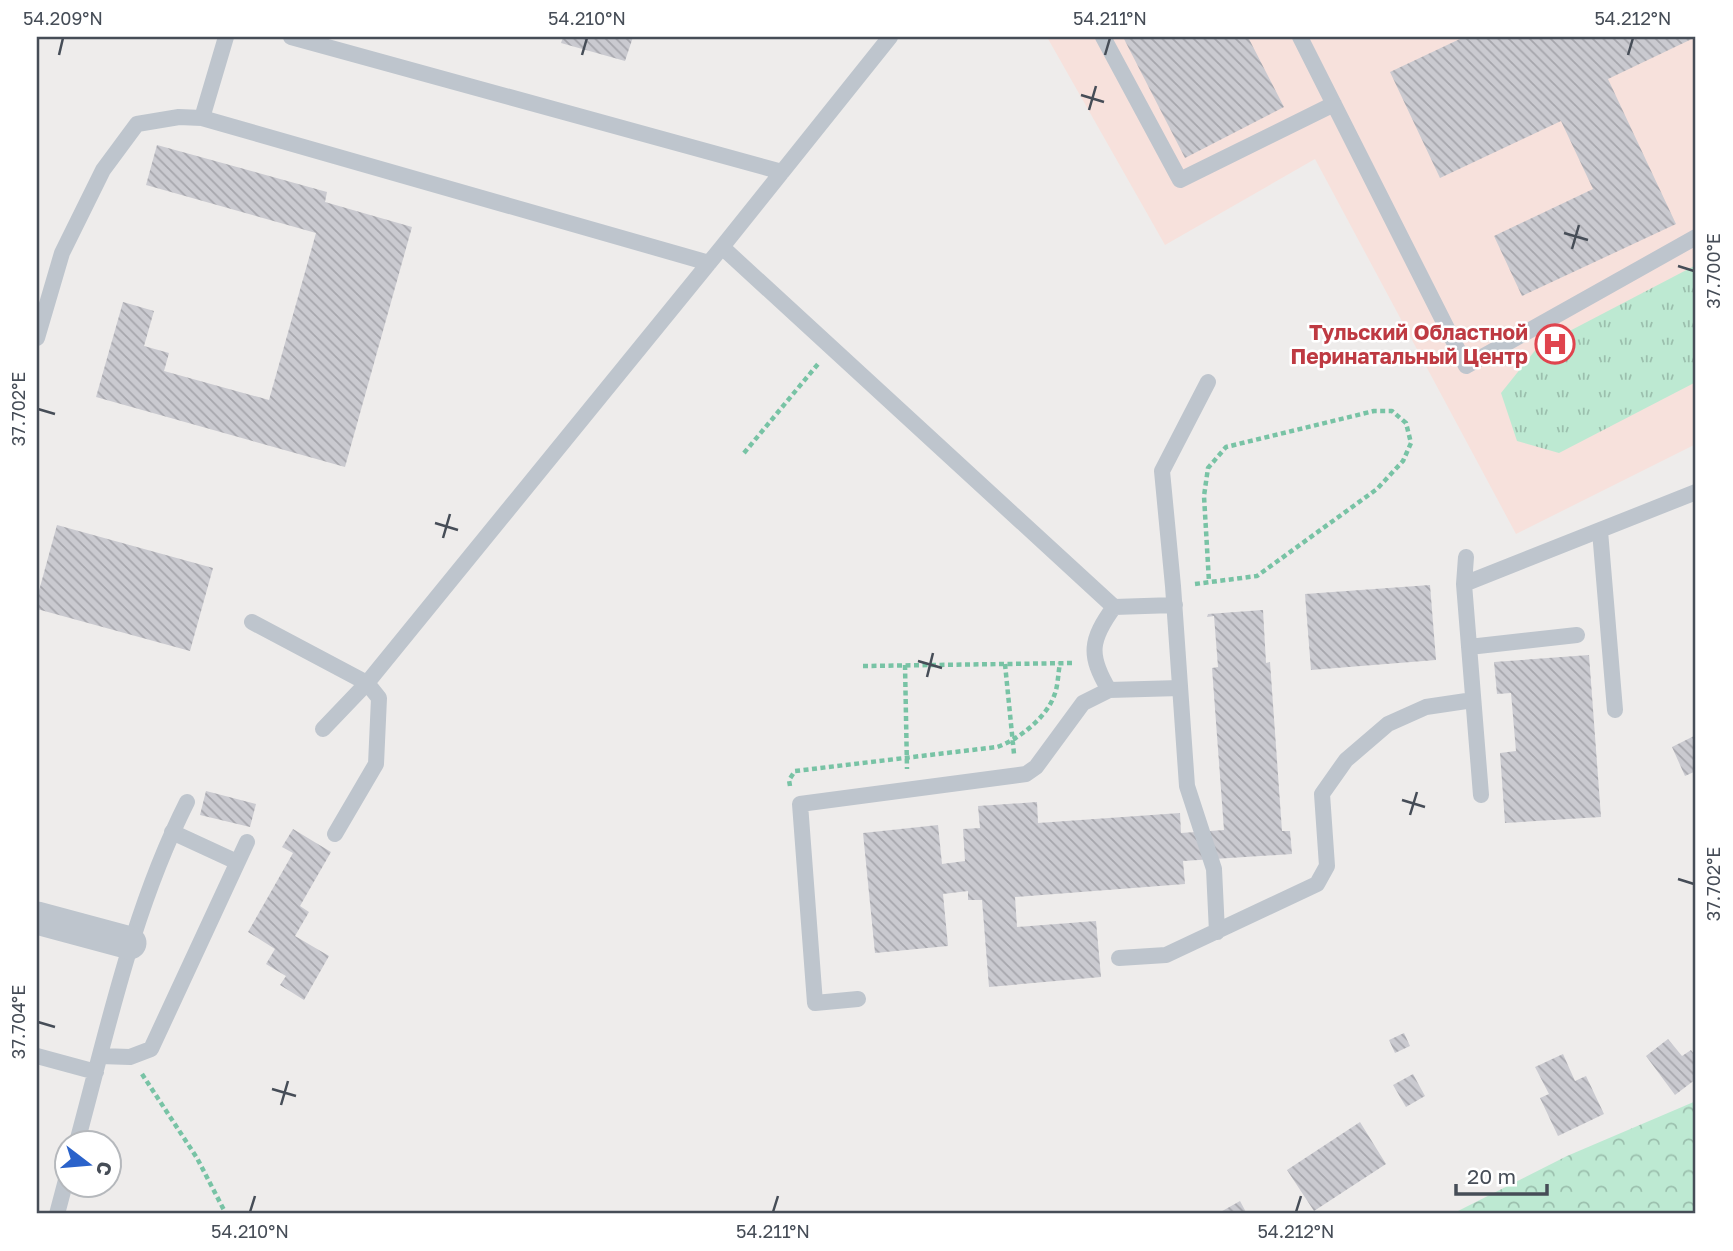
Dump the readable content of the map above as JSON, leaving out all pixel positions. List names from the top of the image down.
{
  "places": {
    "hospital": ["Тульский Областной Перинатальный Центр"]
  },
  "scale_bar": "20 m",
  "north": "right",
  "coordinates": [
    "54.209°N",
    "54.210°N",
    "54.211°N",
    "54.212°N",
    "37.700°E",
    "37.702°E",
    "37.704°E"
  ]
}
